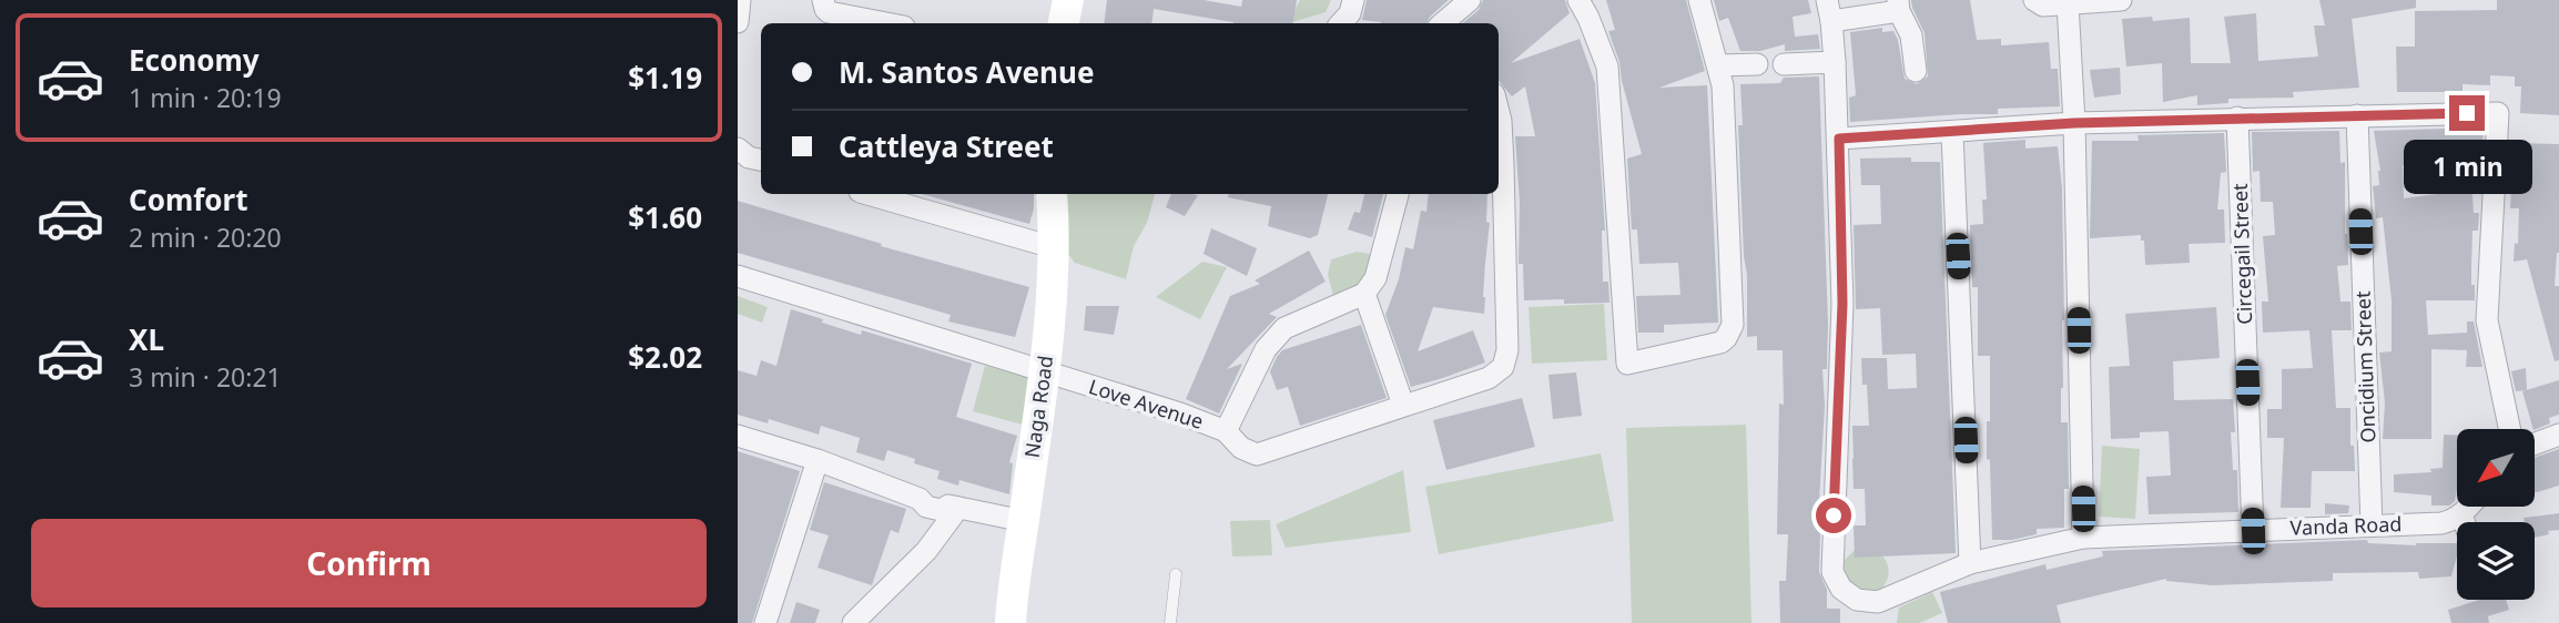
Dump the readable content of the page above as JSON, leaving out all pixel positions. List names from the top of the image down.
{
  "streets": {
    "main road": ["Naga Road"],
    "street": [
      "Circegail Street",
      "Oncidium Street",
      "Love Avenue",
      "Vanda Road"
    ]
  },
  "crossings": [
    ["Circegail Street", "Vanda Road"],
    ["Oncidium Street", "Vanda Road"],
    ["Love Avenue", "Naga Road"]
  ],
  "north": "bottom left",
  "page": {
    "list": [
      {
        "name": "Economy",
        "note": "1 min · 20:19",
        "value": "$1.19"
      },
      {
        "name": "Comfort",
        "note": "2 min · 20:20",
        "value": "$1.60"
      },
      {
        "name": "XL",
        "note": "3 min · 20:21",
        "value": "$2.02"
      }
    ],
    "banner": ["M. Santos Avenue", "Cattleya Street"],
    "bubble": "1 min",
    "buttons": "Confirm"
  }
}
